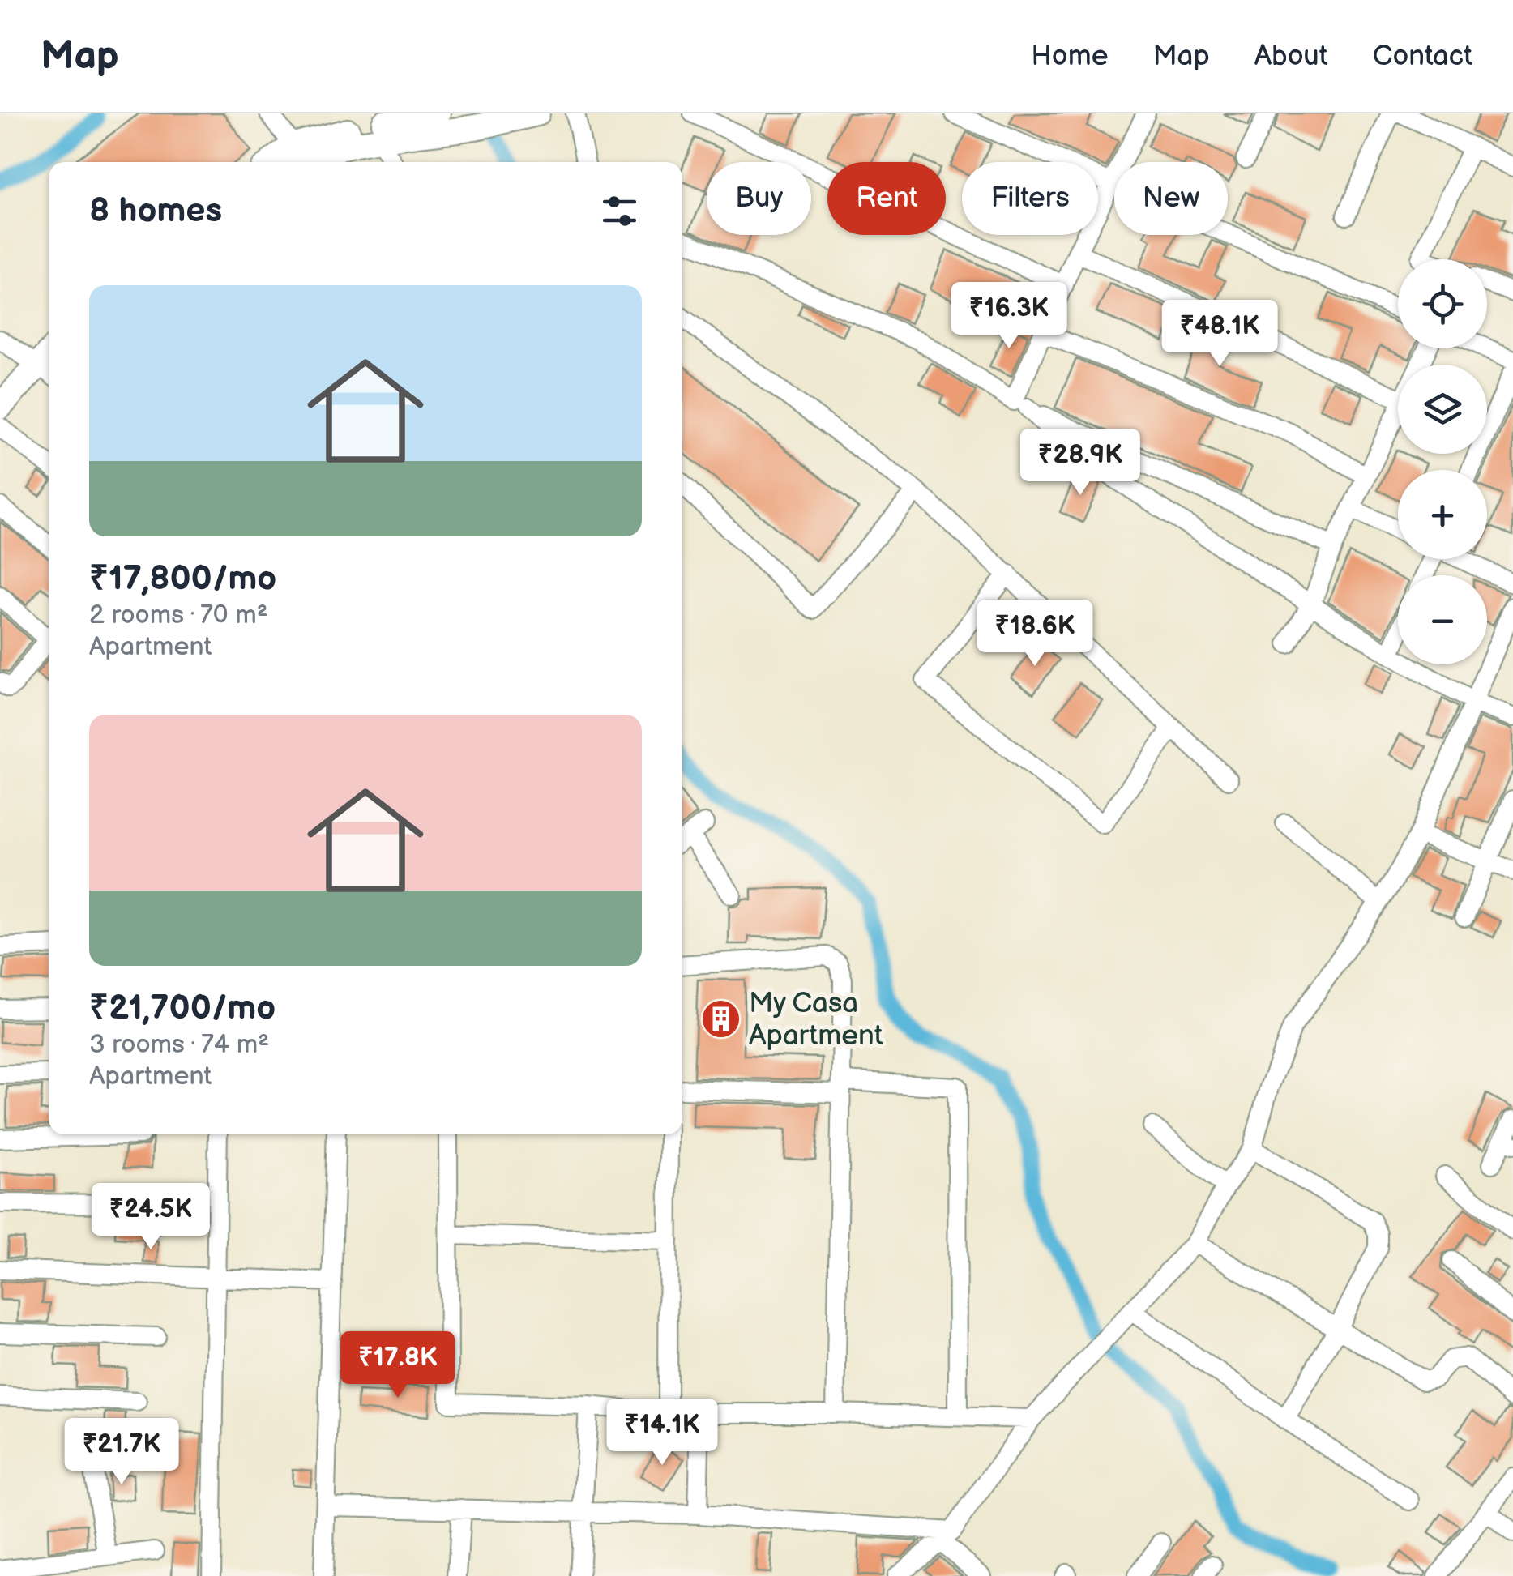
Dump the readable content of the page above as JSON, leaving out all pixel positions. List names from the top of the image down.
{
  "places": {
    "building": ["My Casa Apartment"]
  },
  "page": {
    "header": "Map",
    "nav": [
      "Home",
      "Map",
      "About",
      "Contact"
    ],
    "chip": [
      "Buy",
      "Rent",
      "Filters",
      "New"
    ],
    "heading": "8 homes",
    "map_buttons": ["+", "−"],
    "list": [
      {
        "name": "₹17,800/mo",
        "note": "2 rooms · 70 m² · Apartment"
      },
      {
        "name": "₹21,700/mo",
        "note": "3 rooms · 74 m² · Apartment"
      }
    ],
    "price": [
      "₹16.3K",
      "₹48.1K",
      "₹28.9K",
      "₹18.6K",
      "₹24.5K",
      "₹17.8K",
      "₹14.1K",
      "₹21.7K"
    ]
  }
}
